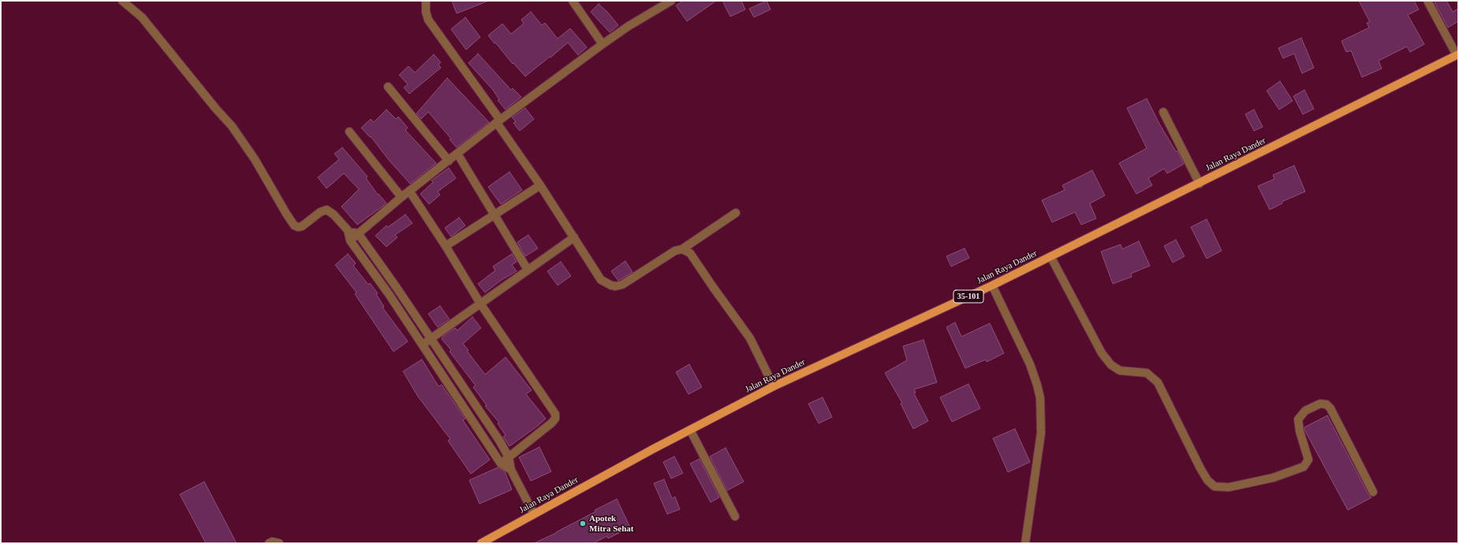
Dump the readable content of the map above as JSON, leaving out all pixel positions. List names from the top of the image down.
{
  "streets": {
    "main road": ["Jalan Raya Dander", "35-101"]
  },
  "places": ["Apotek Mitra Sehat"]
}
